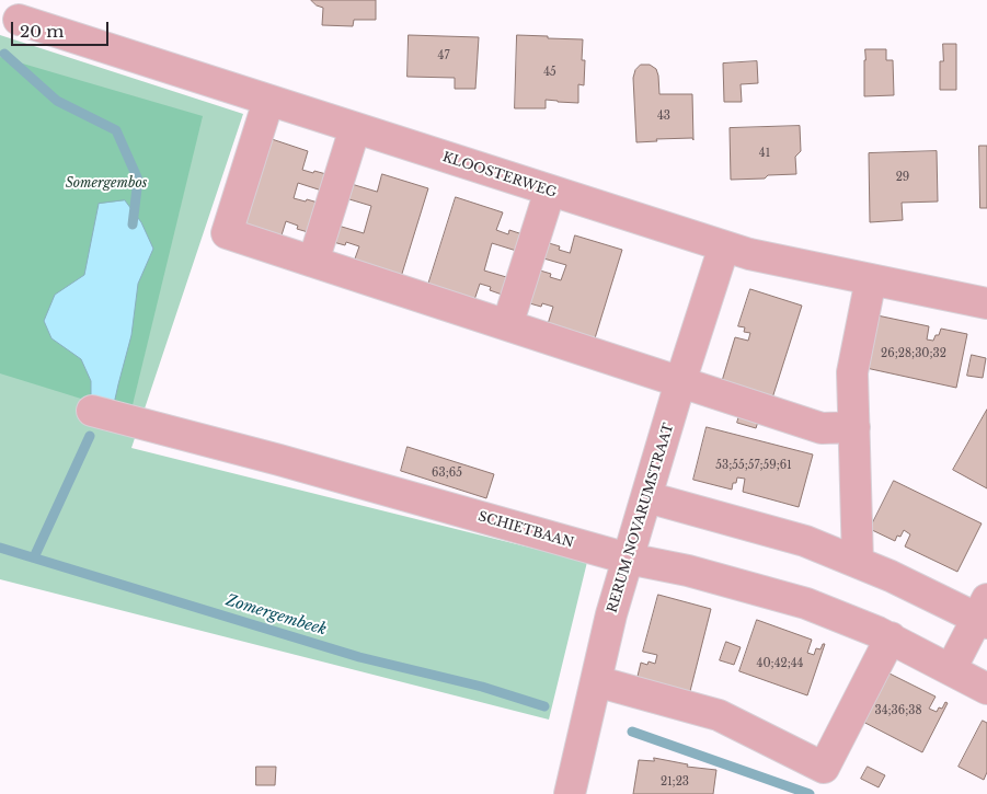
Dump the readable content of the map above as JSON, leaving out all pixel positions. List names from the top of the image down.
{
  "streets": {
    "street": ["KLOOSTERWEG", "RERUM NOVARUMSTRAAT", "SCHIETBAAN"]
  },
  "crossings": [
    ["KLOOSTERWEG", "RERUM NOVARUMSTRAAT"],
    ["RERUM NOVARUMSTRAAT", "SCHIETBAAN"]
  ],
  "water": ["Zomergembeek"],
  "parks": ["Somergembos"],
  "house_numbers": [
    "47",
    "45",
    "43",
    "41",
    "29",
    "26;28;30;32",
    "53;55;57;59;61",
    "63;65",
    "40;42;44",
    "34;36;38",
    "21;23"
  ],
  "scale_bar": "20 m"
}
